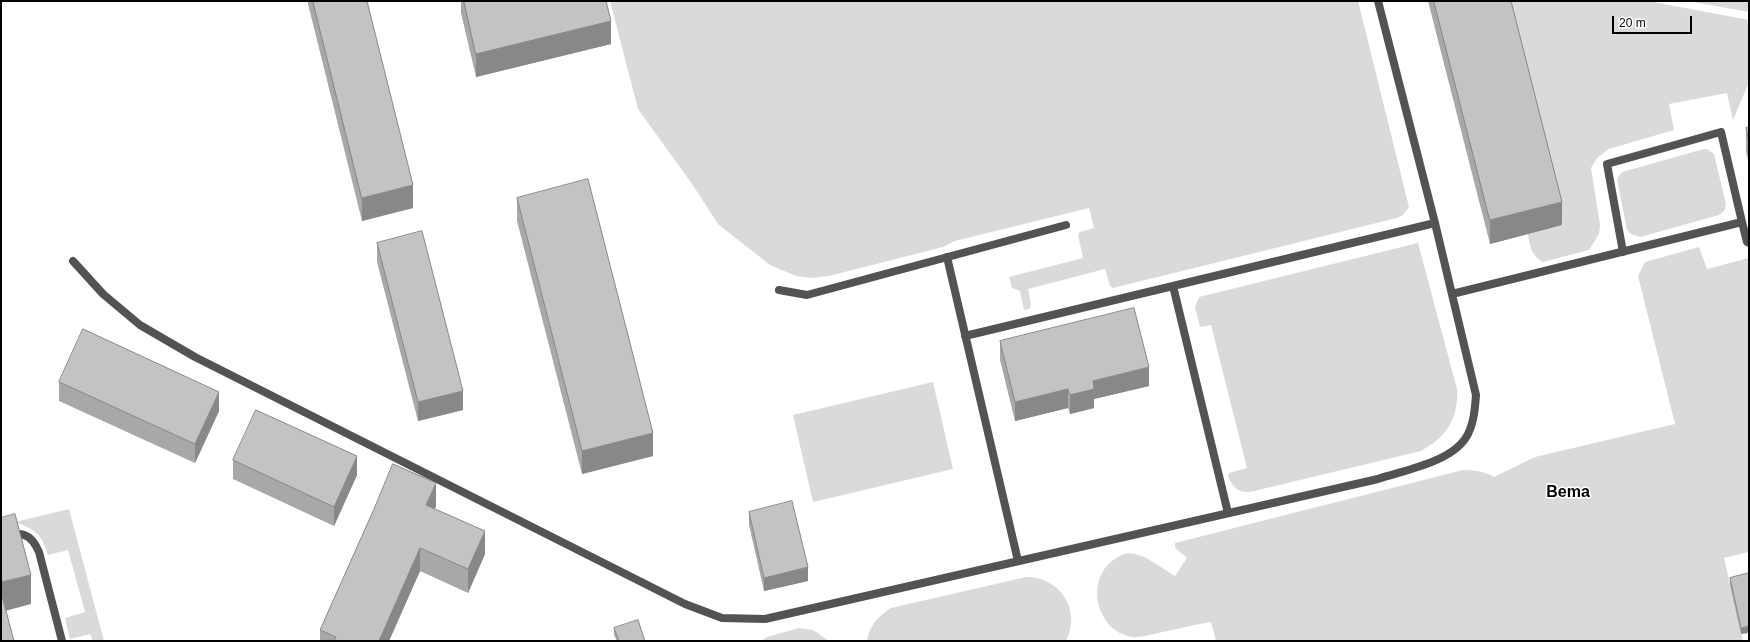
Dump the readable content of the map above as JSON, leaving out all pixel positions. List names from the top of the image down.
{
  "districts": ["Bema"],
  "scale_bar": "20 m"
}
